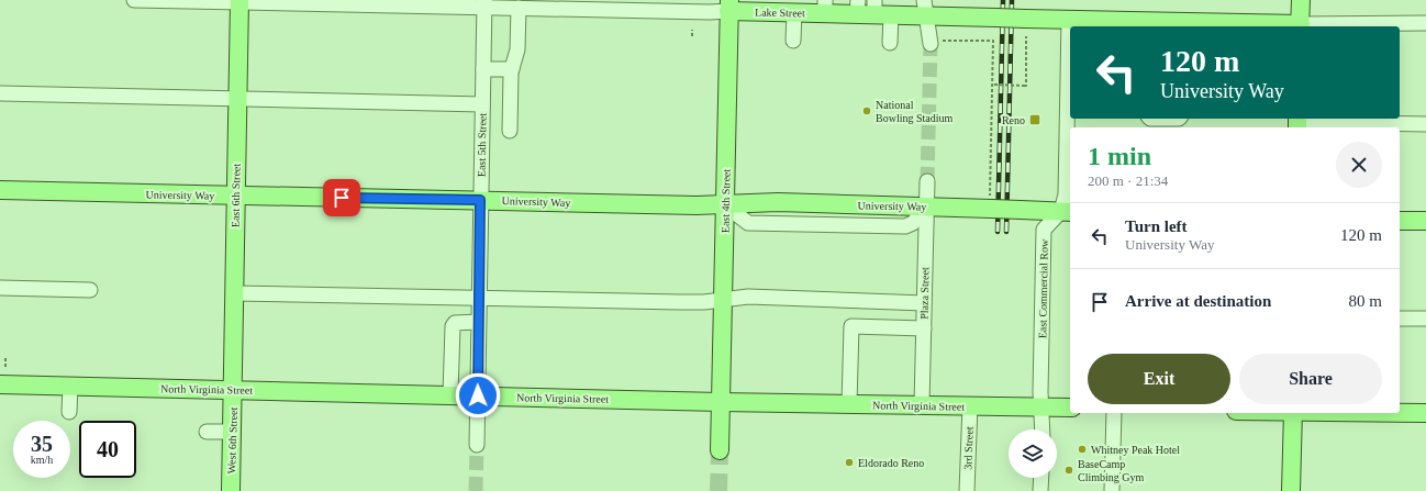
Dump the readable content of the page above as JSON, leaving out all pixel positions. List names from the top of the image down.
{
  "streets": {
    "main road": [
      "Lake Street",
      "University Way",
      "East 6th Street",
      "East 4th Street",
      "North Virginia Street",
      "West 6th Street"
    ],
    "street": [
      "East 5th Street",
      "East Commercial Row",
      "Plaza Street",
      "3rd Street"
    ]
  },
  "crossings": [
    ["Lake Street", "East 5th Street"],
    ["Lake Street", "East 6th Street"],
    ["Lake Street", "East 4th Street"],
    ["East 5th Street", "University Way"],
    ["East 5th Street", "North Virginia Street"],
    ["University Way", "East 6th Street"],
    ["University Way", "East 4th Street"],
    ["University Way", "East Commercial Row"],
    ["University Way", "Plaza Street"],
    ["East 6th Street", "North Virginia Street"],
    ["East 6th Street", "West 6th Street"],
    ["East 4th Street", "North Virginia Street"],
    ["East Commercial Row", "North Virginia Street"],
    ["Plaza Street", "North Virginia Street"],
    ["North Virginia Street", "West 6th Street"],
    ["North Virginia Street", "3rd Street"]
  ],
  "places": {
    "other": [
      "National Bowling Stadium",
      "Whitney Peak Hotel",
      "Eldorado Reno",
      "BaseCamp Climbing Gym"
    ],
    "transit": ["Reno"]
  },
  "page": {
    "turn": ["120 m", "University Way"],
    "heading": ["1 min", "200 m · 21:34"],
    "list": [
      {
        "name": "Turn left",
        "note": "University Way",
        "value": "120 m"
      },
      {
        "name": "Arrive at destination",
        "value": "80 m"
      }
    ],
    "buttons": ["Exit", "Share"],
    "speed": "35 km/h",
    "limit": "40"
  }
}
